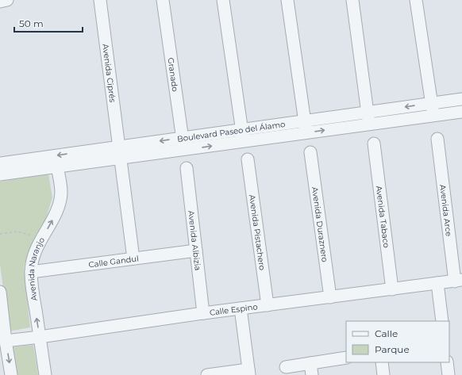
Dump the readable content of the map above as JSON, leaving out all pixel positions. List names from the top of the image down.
{
  "streets": {
    "street": [
      "Avenida Ciprés",
      "Granado",
      "Boulevard Paseo del Álamo",
      "Avenida Arce",
      "Avenida Tabaco",
      "Avenida Duraznero",
      "Avenida Pistachero",
      "Avenida Albizia",
      "Calle Gandul",
      "Avenida Naranjo",
      "Calle Espino"
    ]
  },
  "crossings": [
    ["Avenida Ciprés", "Boulevard Paseo del Álamo"],
    ["Avenida Ciprés", "Calle Gandul"],
    ["Granado", "Boulevard Paseo del Álamo"],
    ["Boulevard Paseo del Álamo", "Avenida Naranjo"],
    ["Avenida Arce", "Calle Espino"],
    ["Avenida Tabaco", "Calle Espino"],
    ["Avenida Duraznero", "Calle Espino"],
    ["Avenida Pistachero", "Calle Espino"],
    ["Avenida Albizia", "Calle Gandul"],
    ["Avenida Albizia", "Calle Espino"],
    ["Calle Gandul", "Avenida Naranjo"],
    ["Avenida Naranjo", "Calle Espino"]
  ],
  "legend": ["Calle", "Parque"],
  "scale_bar": "50 m"
}
